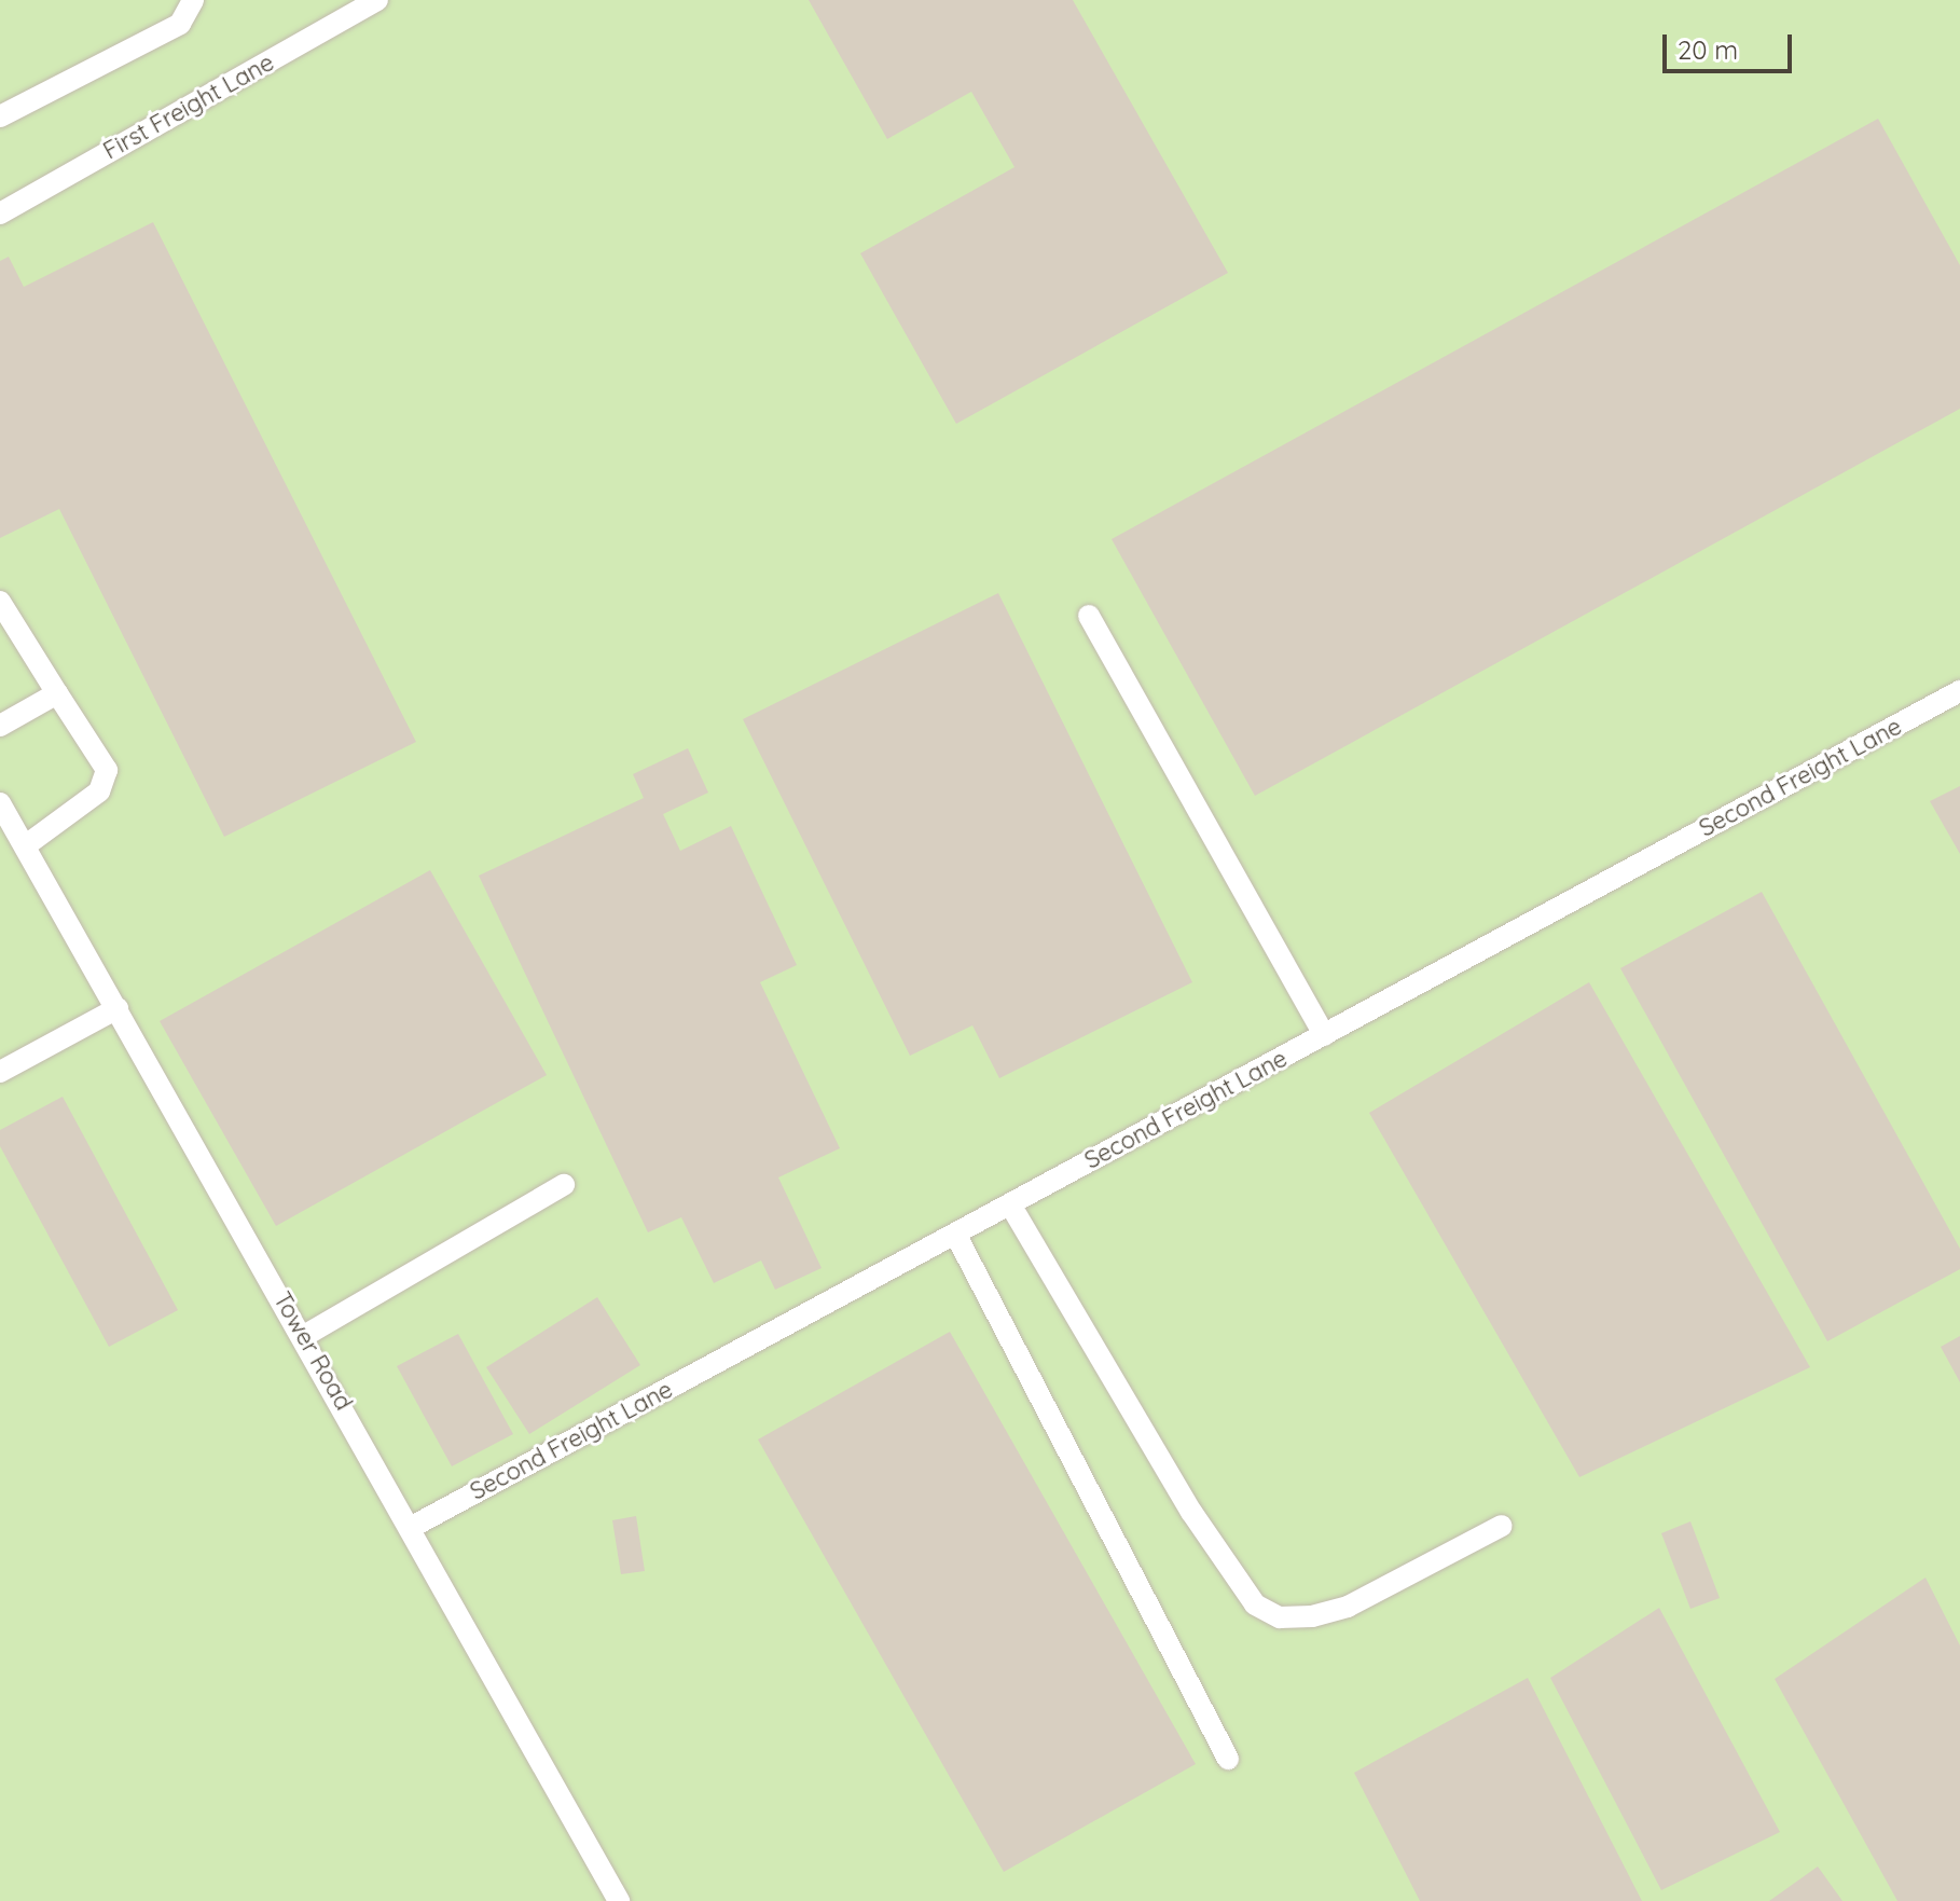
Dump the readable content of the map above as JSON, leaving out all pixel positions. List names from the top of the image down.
{
  "streets": {
    "lane": ["First Freight Lane", "Second Freight Lane", "Tower Road"]
  },
  "crossings": [
    ["Second Freight Lane", "Tower Road"]
  ],
  "scale_bar": "20 m"
}
